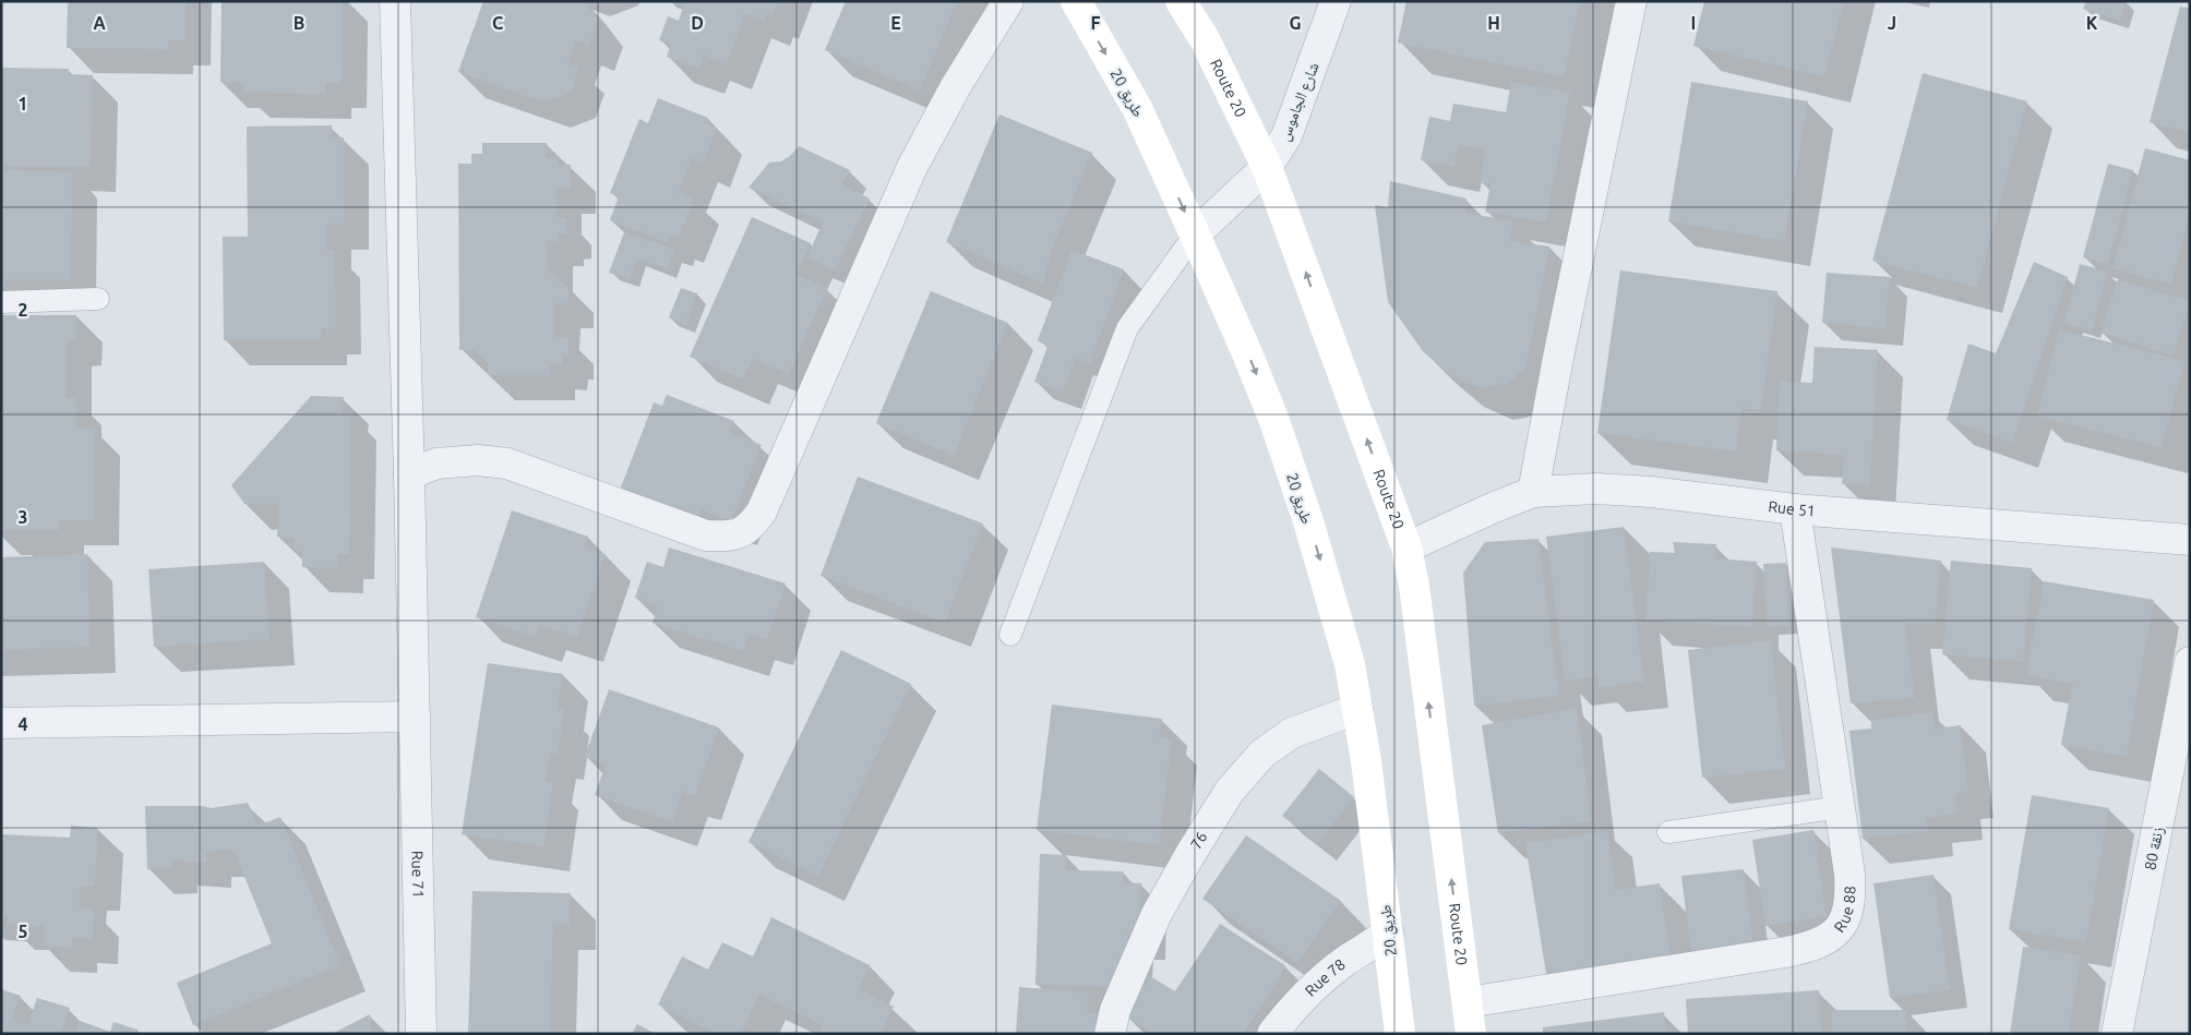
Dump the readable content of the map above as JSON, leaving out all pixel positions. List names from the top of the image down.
{
  "streets": {
    "main road": ["Route 20", "طريق 20"],
    "street": [
      "شارع الجاموس",
      "Rue 51",
      "76",
      "زنقة 80",
      "Rue 71",
      "Rue 88",
      "Rue 78"
    ]
  },
  "crossings": [
    ["Route 20", "شارع الجاموس"],
    ["Route 20", "Rue 51"],
    ["Route 20", "Rue 88"],
    ["طريق 20", "شارع الجاموس"],
    ["طريق 20", "76"],
    ["طريق 20", "Rue 78"],
    ["Rue 51", "Rue 88"]
  ],
  "one_way": ["Route 20", "طريق 20"],
  "grid": {
    "columns": [
      "A",
      "B",
      "C",
      "D",
      "E",
      "F",
      "G",
      "H",
      "I",
      "J",
      "K"
    ],
    "rows": [
      "1",
      "2",
      "3",
      "4",
      "5"
    ]
  }
}
